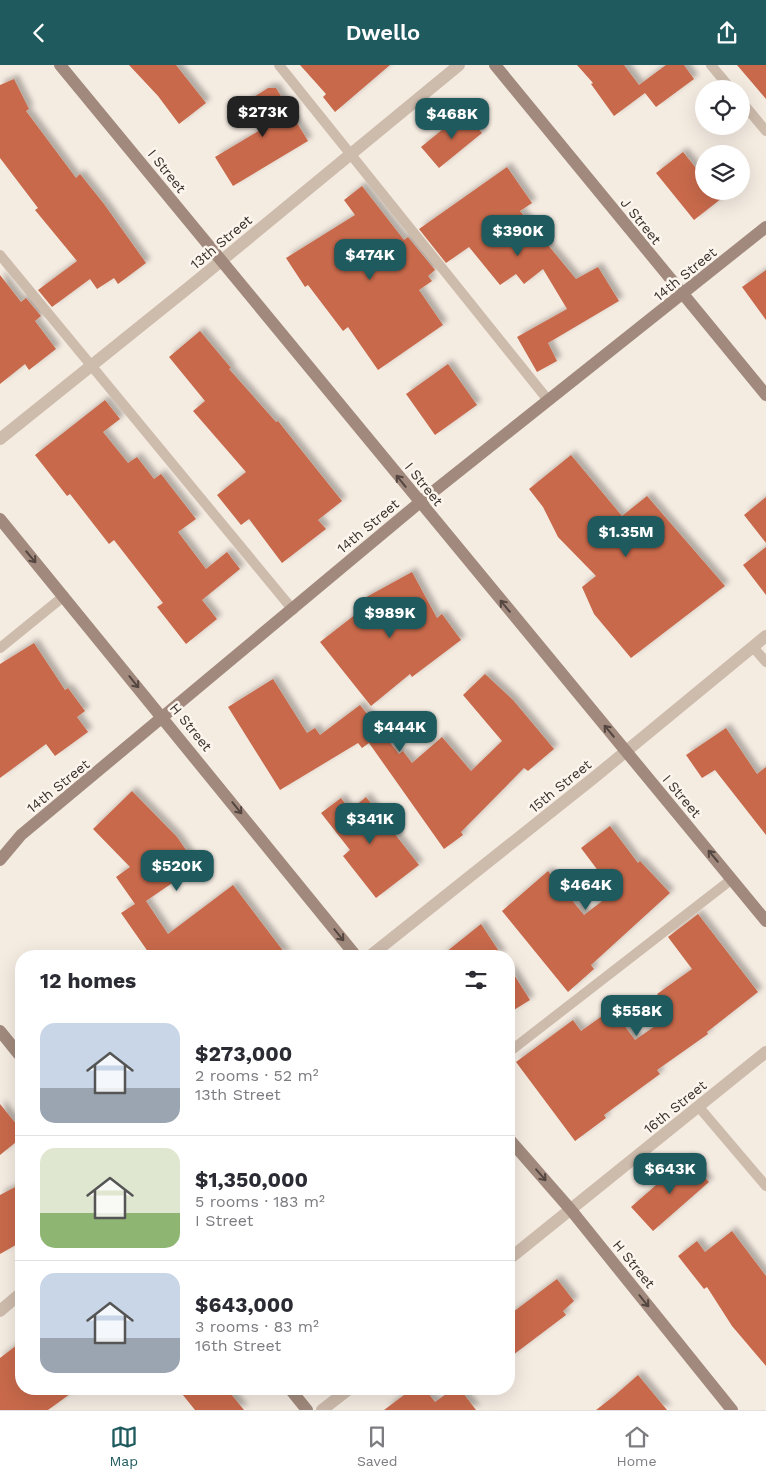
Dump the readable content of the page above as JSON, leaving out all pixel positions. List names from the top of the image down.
{
  "streets": {
    "main road": [
      "I Street",
      "J Street",
      "14th Street",
      "H Street"
    ],
    "street": ["13th Street", "15th Street", "16th Street"]
  },
  "crossings": [
    ["I Street", "13th Street"],
    ["I Street", "14th Street"],
    ["I Street", "15th Street"],
    ["J Street", "14th Street"],
    ["14th Street", "H Street"],
    ["H Street", "16th Street"]
  ],
  "one_way": ["I Street", "H Street"],
  "page": {
    "header": "Dwello",
    "price": [
      "$273K",
      "$468K",
      "$390K",
      "$474K",
      "$1.35M",
      "$989K",
      "$444K",
      "$341K",
      "$520K",
      "$464K",
      "$558K",
      "$643K"
    ],
    "heading": "12 homes",
    "list": [
      {
        "name": "$273,000",
        "note": "2 rooms · 52 m² · 13th Street"
      },
      {
        "name": "$1,350,000",
        "note": "5 rooms · 183 m² · I Street"
      },
      {
        "name": "$643,000",
        "note": "3 rooms · 83 m² · 16th Street"
      }
    ],
    "tabs": ["Map", "Saved", "Home"]
  }
}
